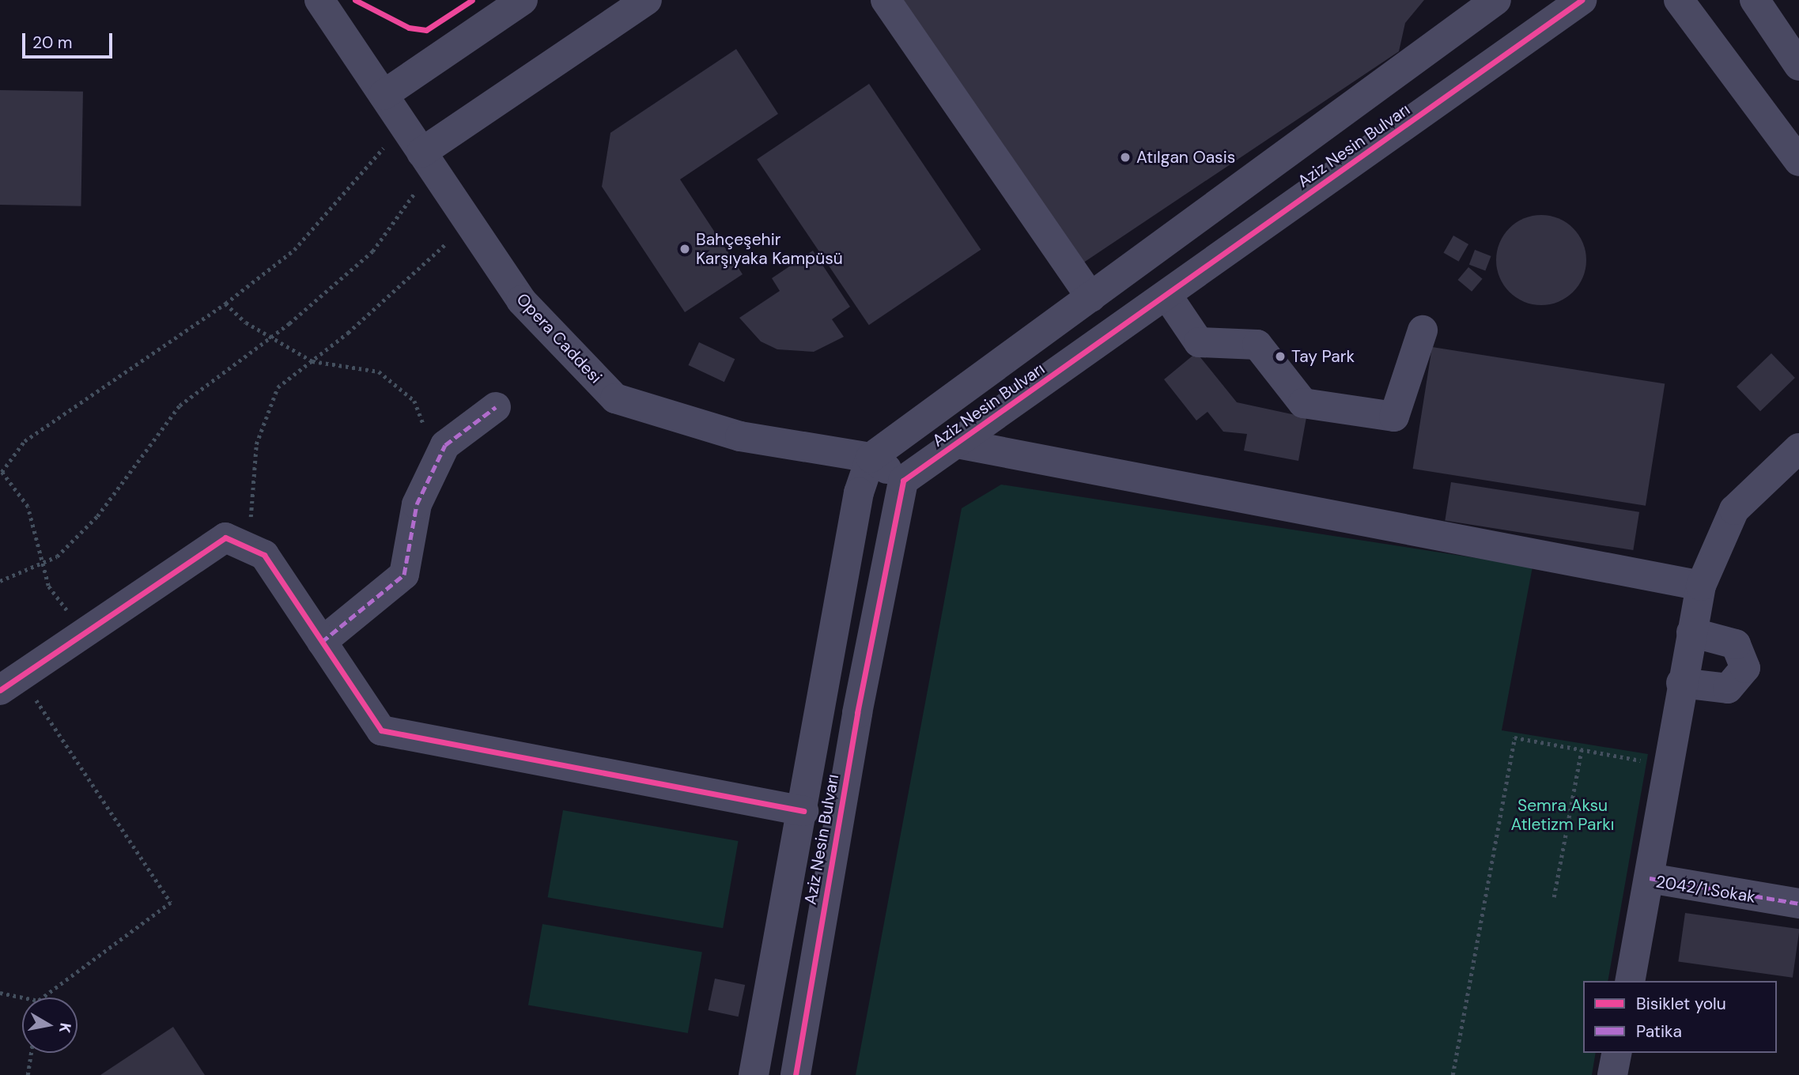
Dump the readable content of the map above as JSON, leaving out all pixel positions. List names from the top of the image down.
{
  "streets": {
    "street": ["Aziz Nesin Bulvarı", "Opera Caddesi", "2042/1.Sokak"]
  },
  "crossings": [
    ["Aziz Nesin Bulvarı", "Opera Caddesi"]
  ],
  "parks": ["Semra Aksu Atletizm Parkı"],
  "places": ["Atılgan Oasis", "Bahçeşehir Karşıyaka Kampüsü", "Tay Park"],
  "legend": ["Bisiklet yolu", "Patika"],
  "scale_bar": "20 m",
  "north": "right"
}
